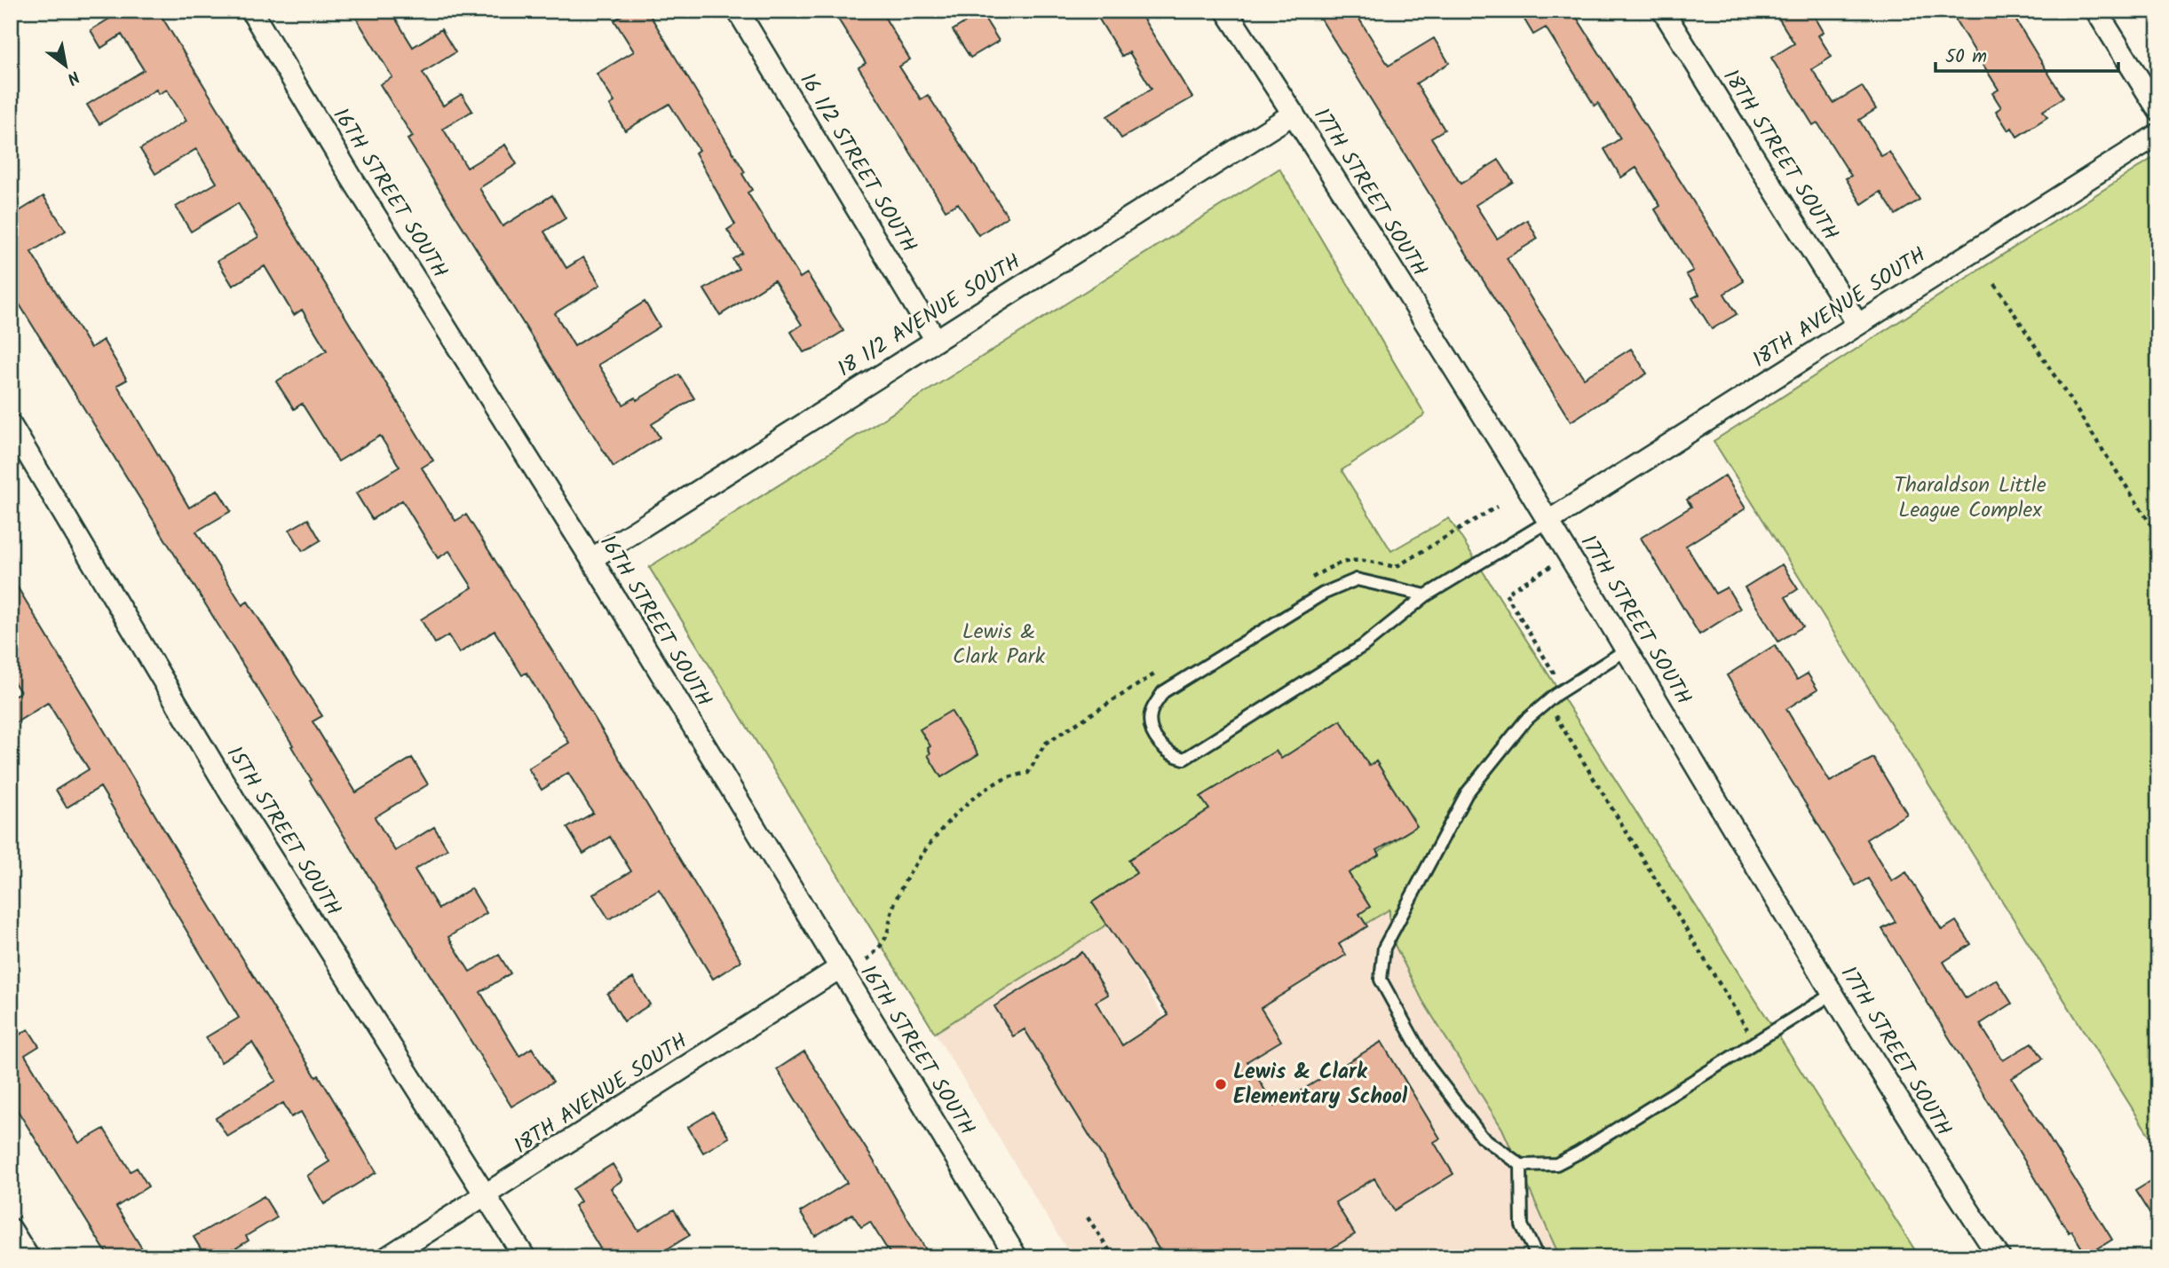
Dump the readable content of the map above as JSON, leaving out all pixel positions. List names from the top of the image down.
{
  "streets": {
    "street": [
      "18TH STREET SOUTH",
      "16 1/2 STREET SOUTH",
      "17TH STREET SOUTH",
      "16TH STREET SOUTH",
      "18TH AVENUE SOUTH",
      "18 1/2 AVENUE SOUTH",
      "15TH STREET SOUTH"
    ]
  },
  "crossings": [
    ["18TH STREET SOUTH", "18TH AVENUE SOUTH"],
    ["16 1/2 STREET SOUTH", "18 1/2 AVENUE SOUTH"],
    ["17TH STREET SOUTH", "18TH AVENUE SOUTH"],
    ["17TH STREET SOUTH", "18 1/2 AVENUE SOUTH"],
    ["16TH STREET SOUTH", "18TH AVENUE SOUTH"],
    ["16TH STREET SOUTH", "18 1/2 AVENUE SOUTH"],
    ["18TH AVENUE SOUTH", "15TH STREET SOUTH"]
  ],
  "parks": ["Tharaldson Little League Complex", "Lewis & Clark Park"],
  "places": ["Lewis & Clark Elementary School"],
  "scale_bar": "50 m",
  "north": "bottom right"
}
